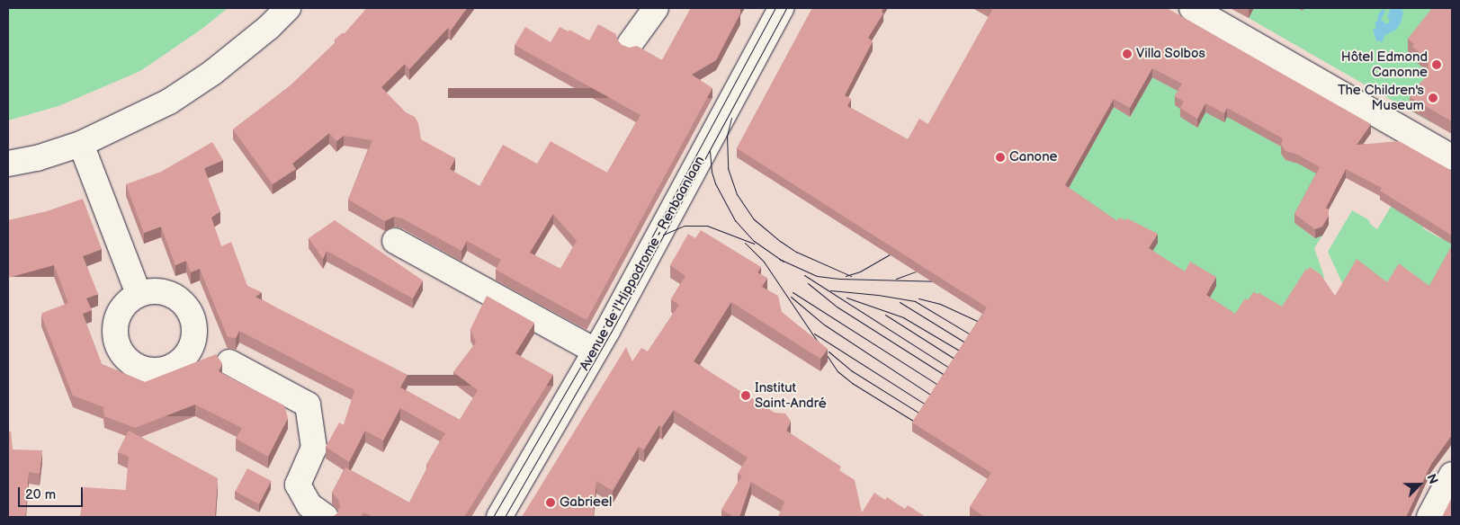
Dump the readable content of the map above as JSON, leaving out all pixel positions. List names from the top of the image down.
{
  "streets": {
    "street": ["Avenue de l'Hippodrome - Renbaanlaan"]
  },
  "places": [
    "Villa Solbos",
    "Hôtel Edmond Canonne",
    "The Children's Museum",
    "Canone",
    "Institut Saint-André",
    "Gabrieel"
  ],
  "scale_bar": "20 m",
  "north": "top right"
}
